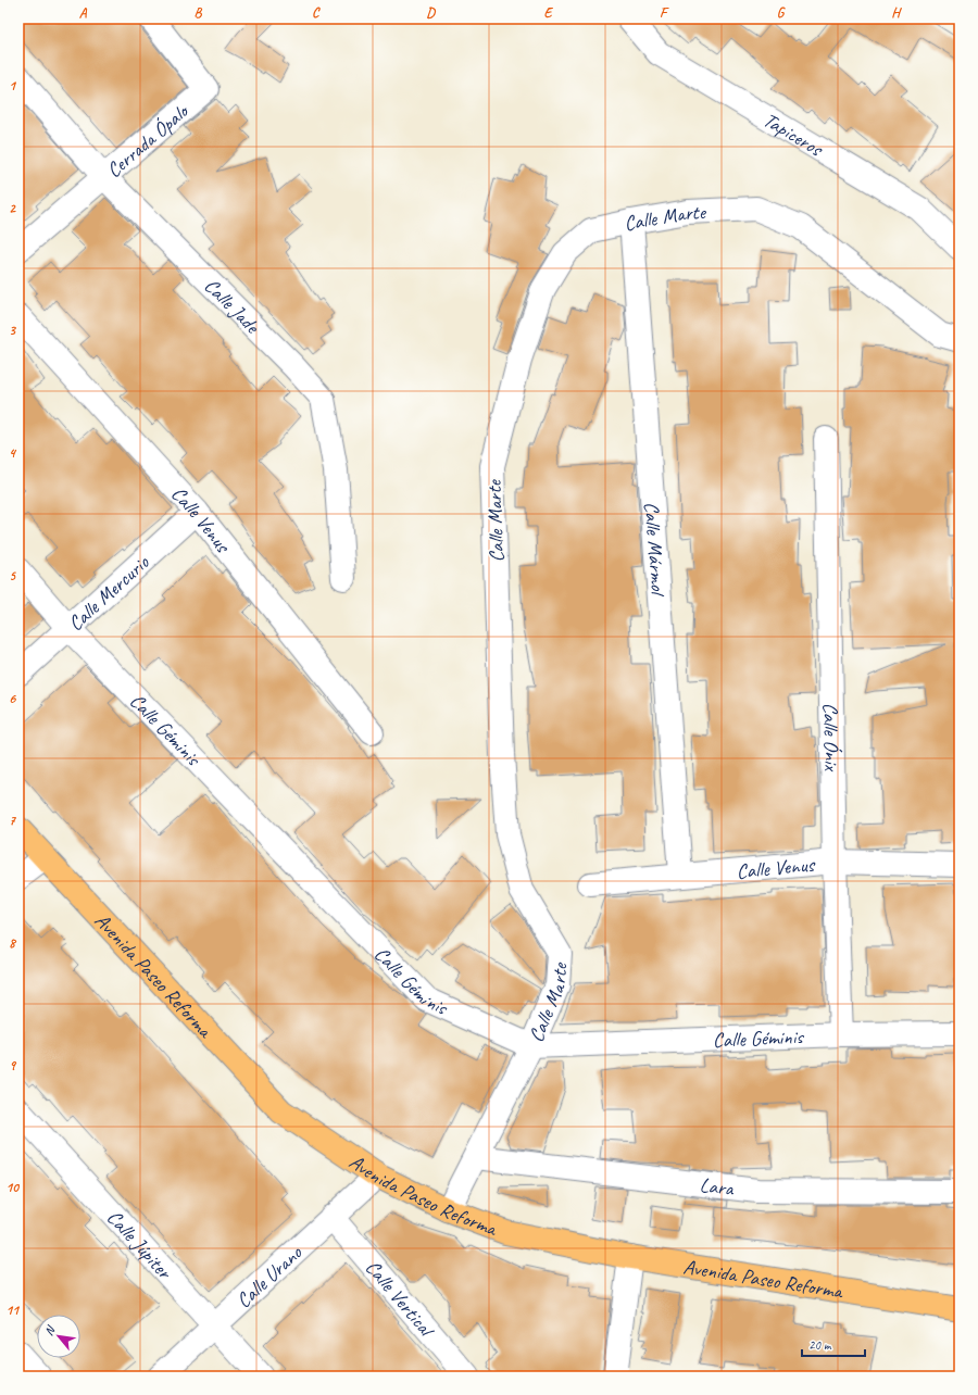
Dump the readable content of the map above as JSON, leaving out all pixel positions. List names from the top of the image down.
{
  "streets": {
    "main road": ["Avenida Paseo Reforma"],
    "street": [
      "Tapiceros",
      "Cerrada Ópalo",
      "Calle Marte",
      "Calle Jade",
      "Calle Venus",
      "Calle Mármol",
      "Calle Mercurio",
      "Calle Géminis",
      "Calle Ónix",
      "Lara",
      "Calle Júpiter",
      "Calle Urano",
      "Calle Vertical"
    ]
  },
  "crossings": [
    ["Cerrada Ópalo", "Calle Jade"],
    ["Calle Marte", "Calle Mármol"],
    ["Calle Marte", "Calle Géminis"],
    ["Calle Marte", "Avenida Paseo Reforma"],
    ["Calle Marte", "Lara"],
    ["Calle Venus", "Calle Mármol"],
    ["Calle Venus", "Calle Mercurio"],
    ["Calle Venus", "Calle Ónix"],
    ["Calle Mercurio", "Calle Géminis"],
    ["Calle Géminis", "Calle Ónix"],
    ["Avenida Paseo Reforma", "Calle Urano"],
    ["Calle Júpiter", "Calle Urano"],
    ["Calle Urano", "Calle Vertical"]
  ],
  "scale_bar": "20 m",
  "north": "top left",
  "grid": {
    "columns": [
      "A",
      "B",
      "C",
      "D",
      "E",
      "F",
      "G",
      "H"
    ],
    "rows": [
      "1",
      "2",
      "3",
      "4",
      "5",
      "6",
      "7",
      "8",
      "9",
      "10",
      "11"
    ]
  }
}
